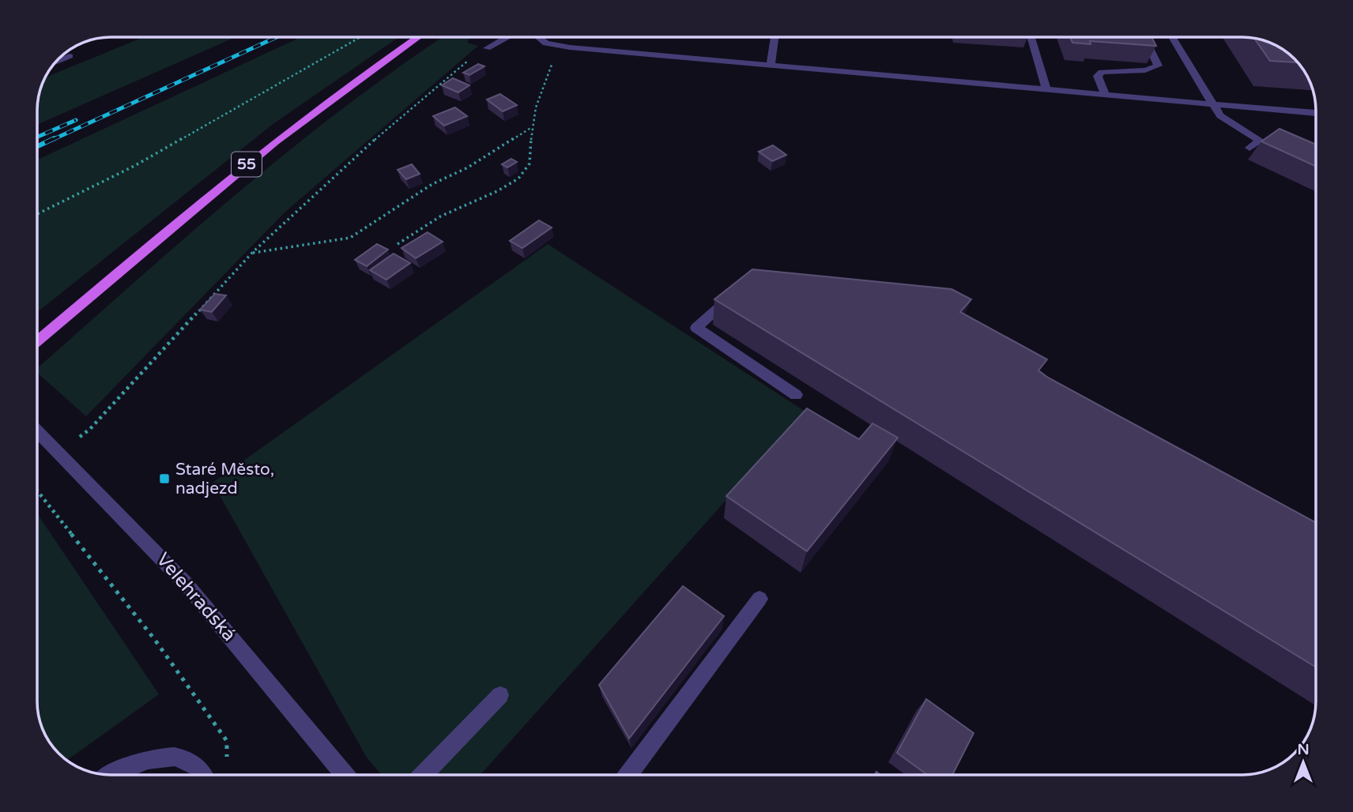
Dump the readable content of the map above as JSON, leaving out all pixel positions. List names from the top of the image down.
{
  "streets": {
    "main road": ["55"],
    "street": ["Velehradská"]
  },
  "places": {
    "transit": ["Staré Město, nadjezd"]
  },
  "north": "top"
}
